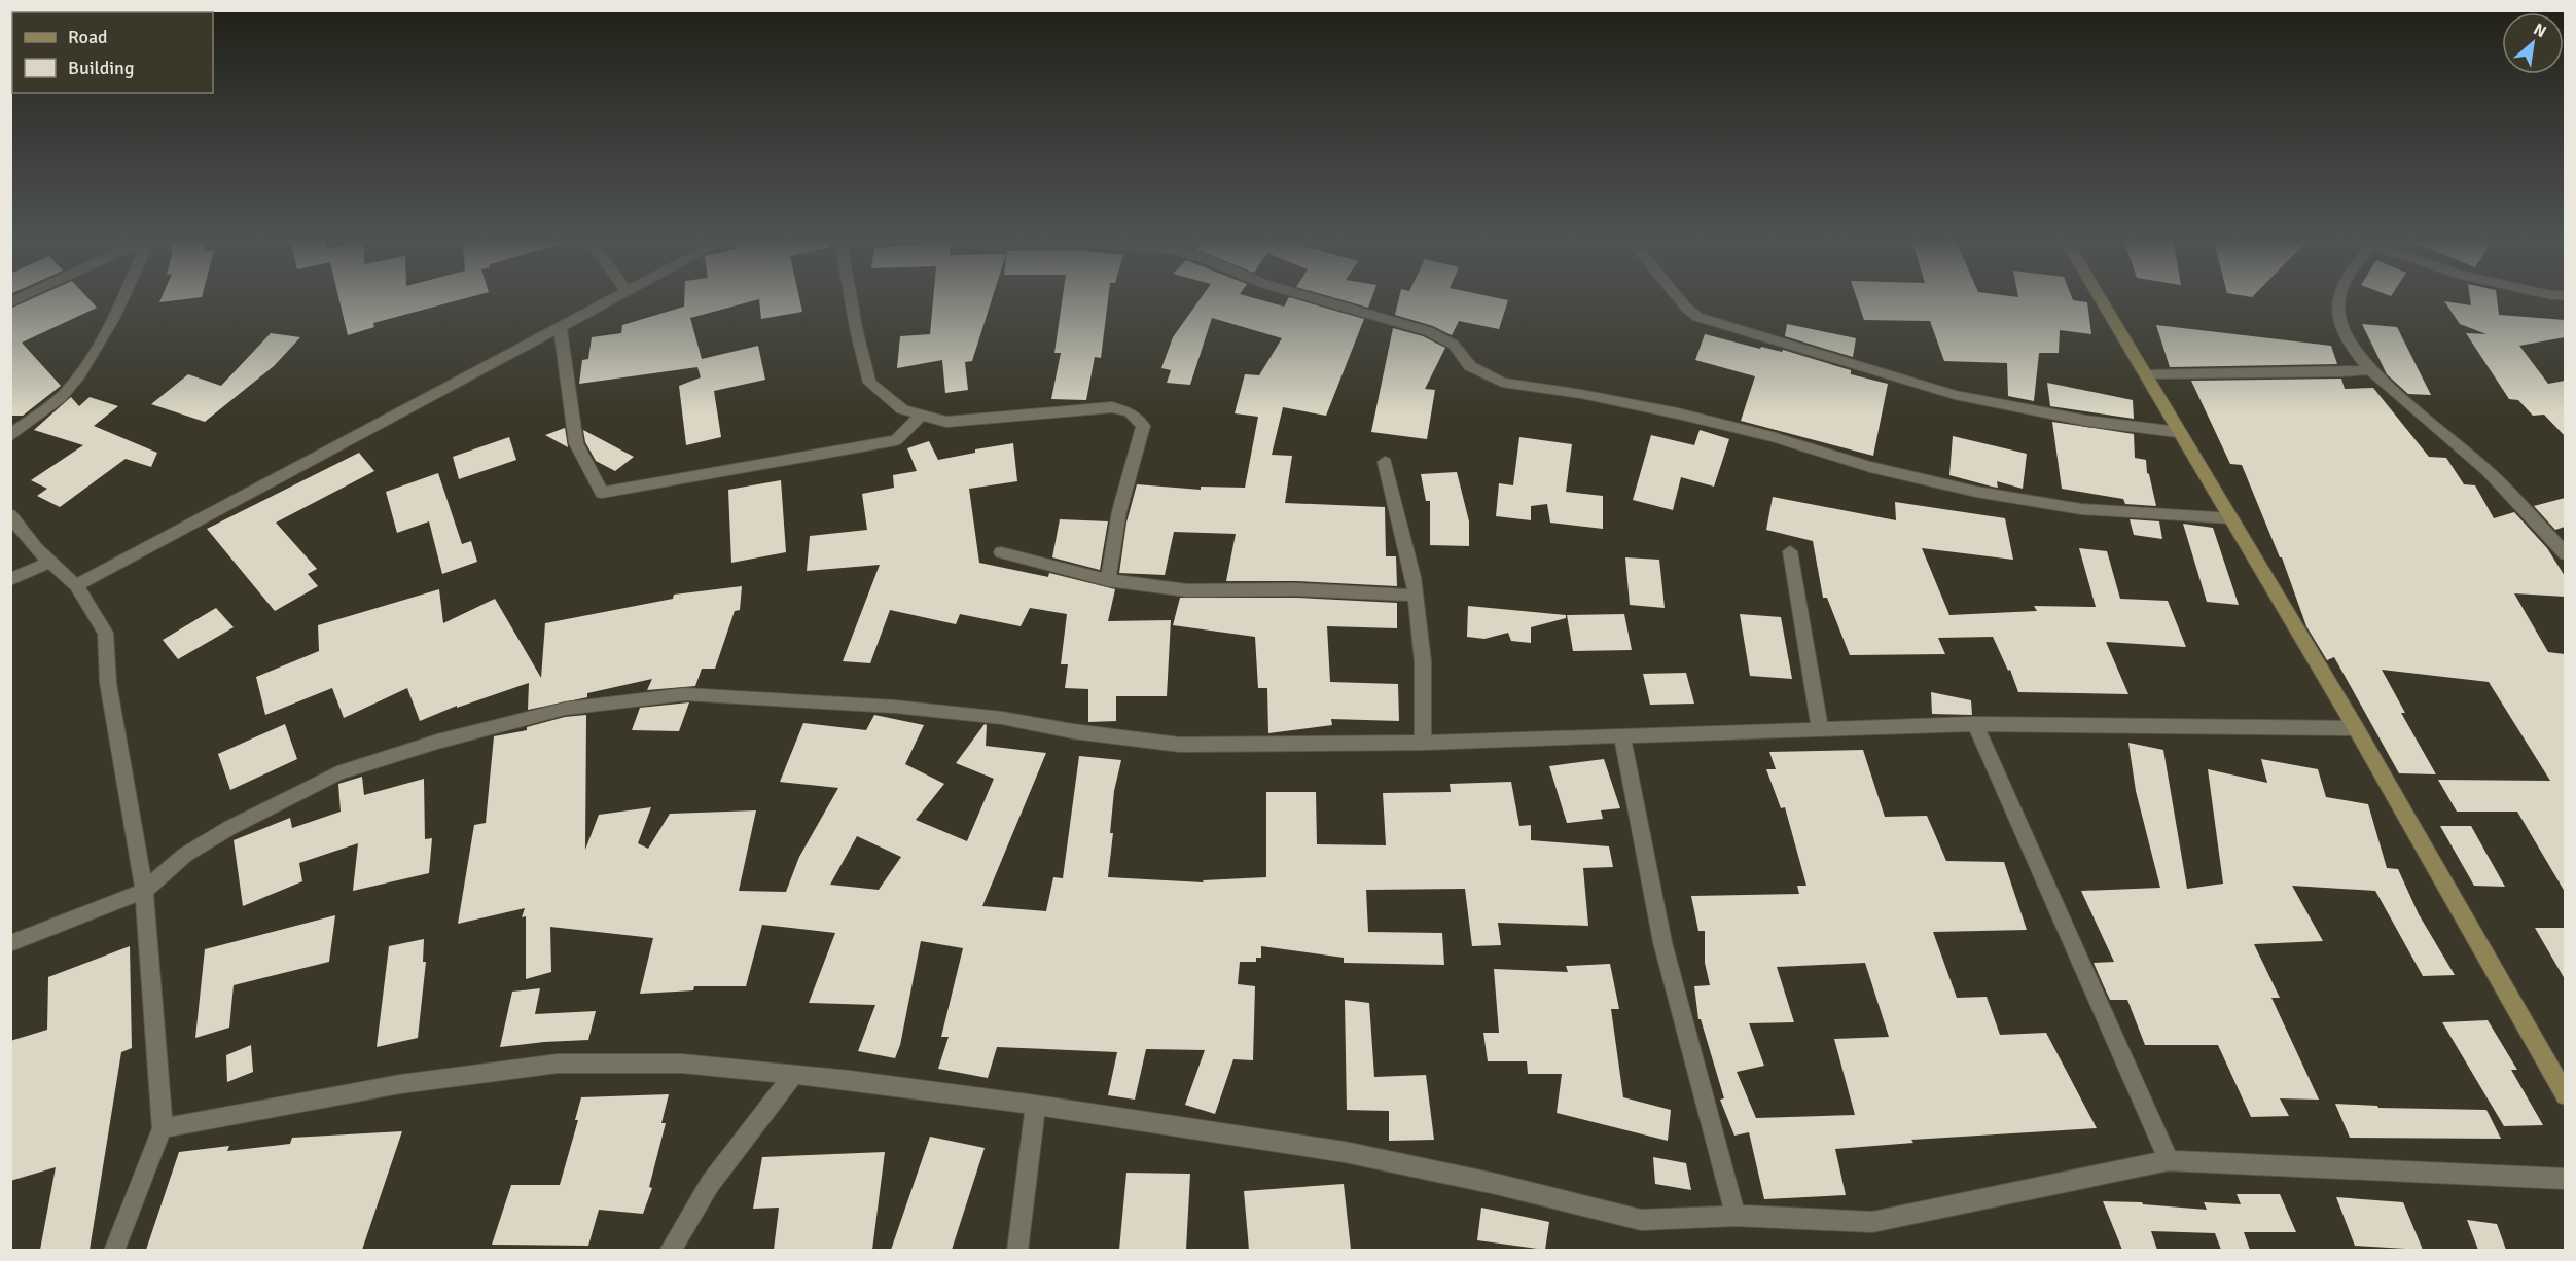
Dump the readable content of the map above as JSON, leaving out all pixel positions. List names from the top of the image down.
{
  "legend": ["Road", "Building"],
  "north": "top right"
}
